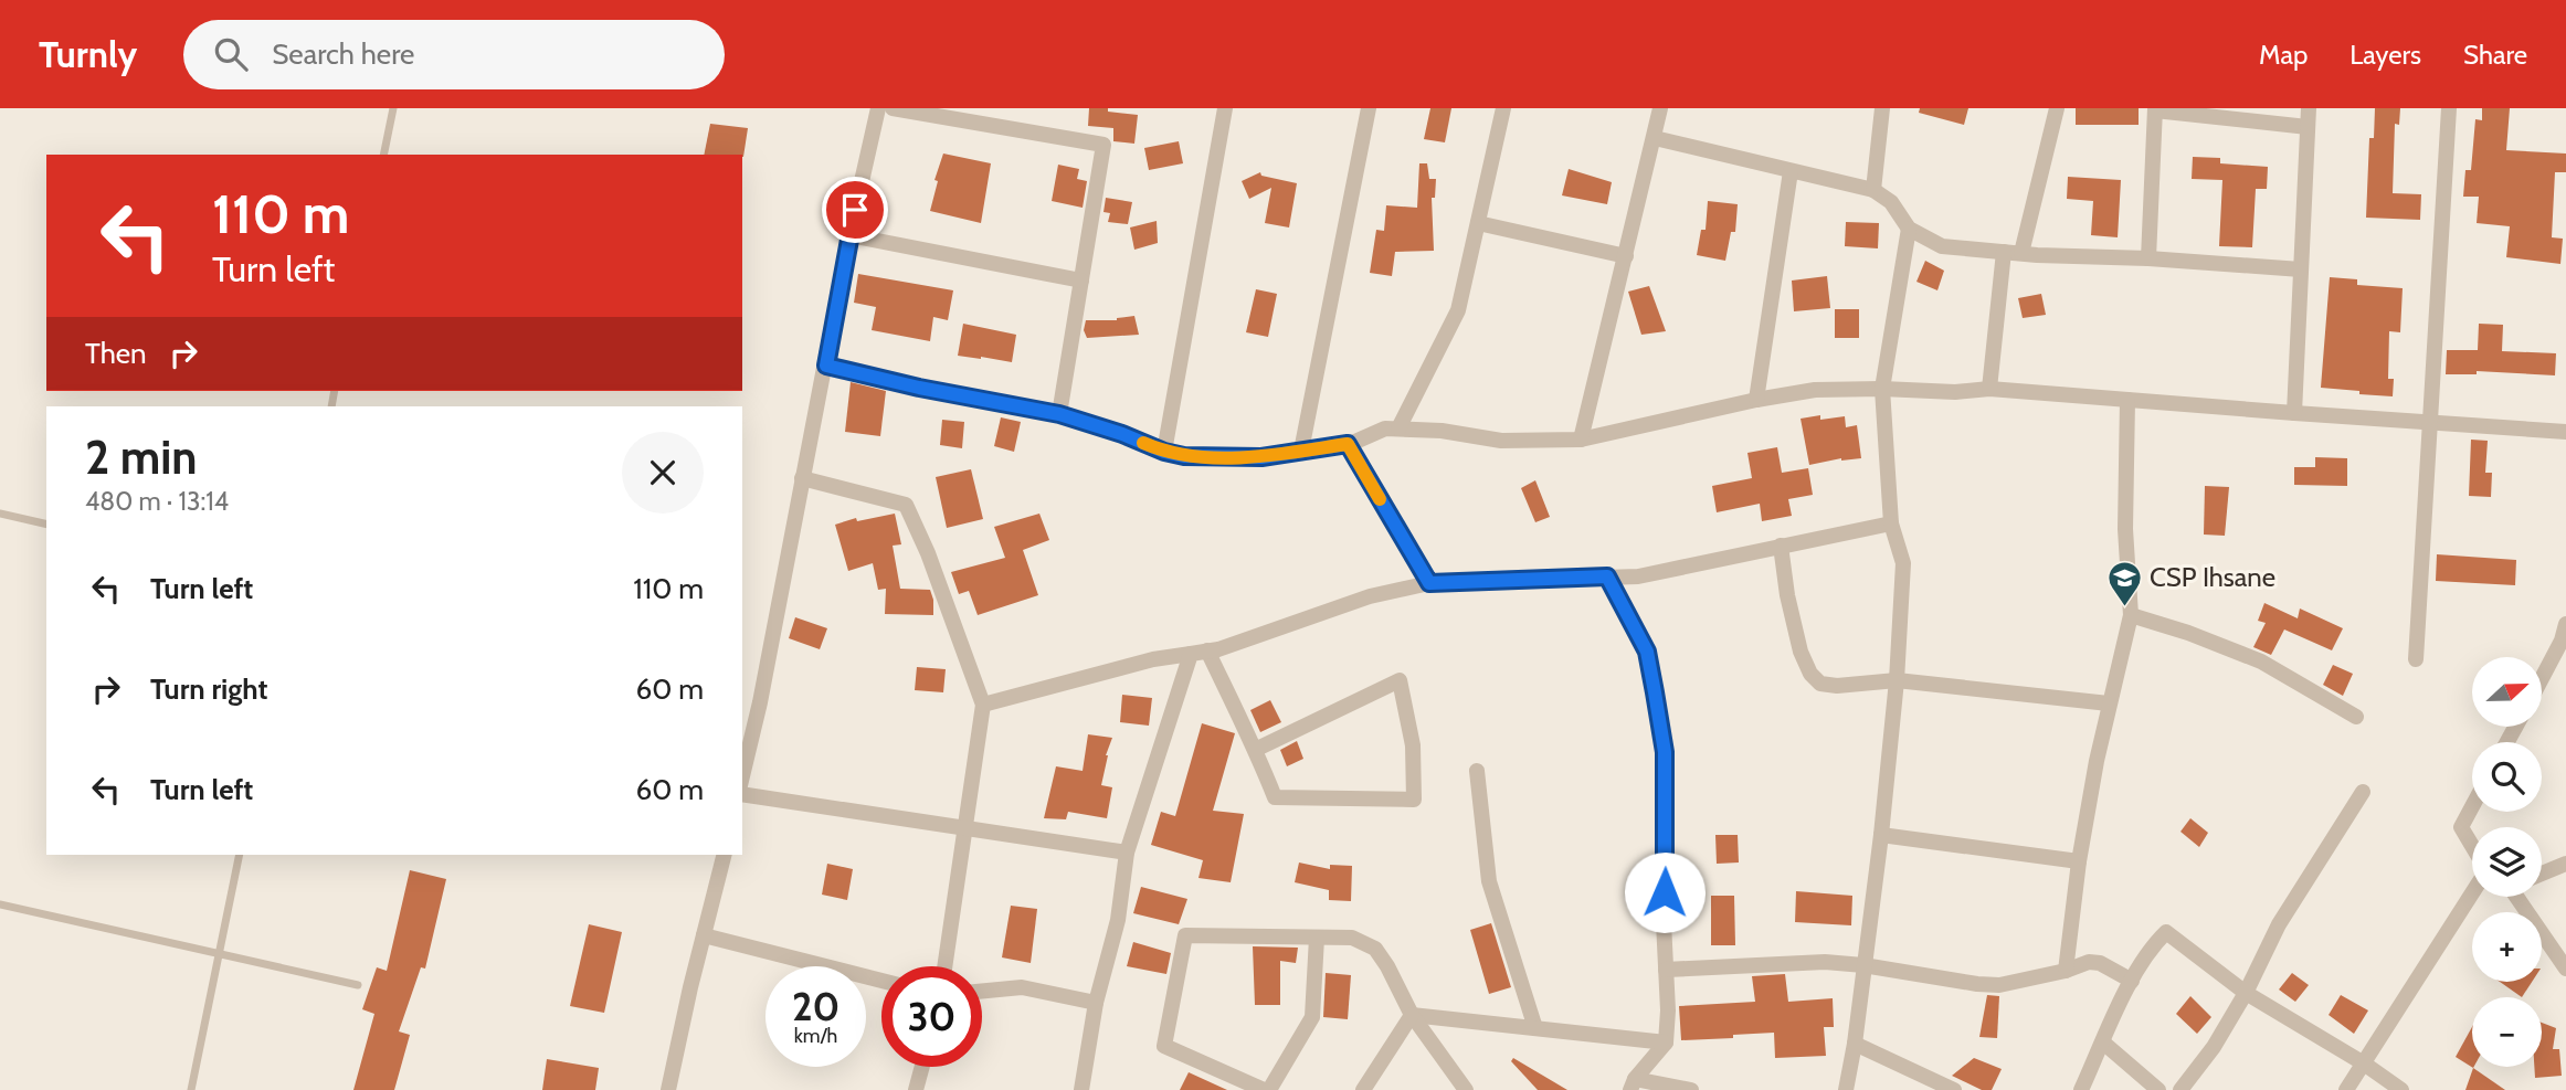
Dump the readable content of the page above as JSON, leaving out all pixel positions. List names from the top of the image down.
{
  "places": {
    "school or university": ["CSP Ihsane"]
  },
  "north": "right",
  "page": {
    "header": "Turnly",
    "search": "Search here",
    "nav": ["Map", "Layers", "Share"],
    "turn": ["110 m", "Turn left"],
    "then": "Then",
    "heading": ["2 min", "480 m · 13:14"],
    "list": [
      {
        "name": "Turn left",
        "value": "110 m"
      },
      {
        "name": "Turn right",
        "value": "60 m"
      },
      {
        "name": "Turn left",
        "value": "60 m"
      }
    ],
    "map_buttons": ["+", "−"],
    "speed": "20 km/h",
    "limit": "30"
  }
}
